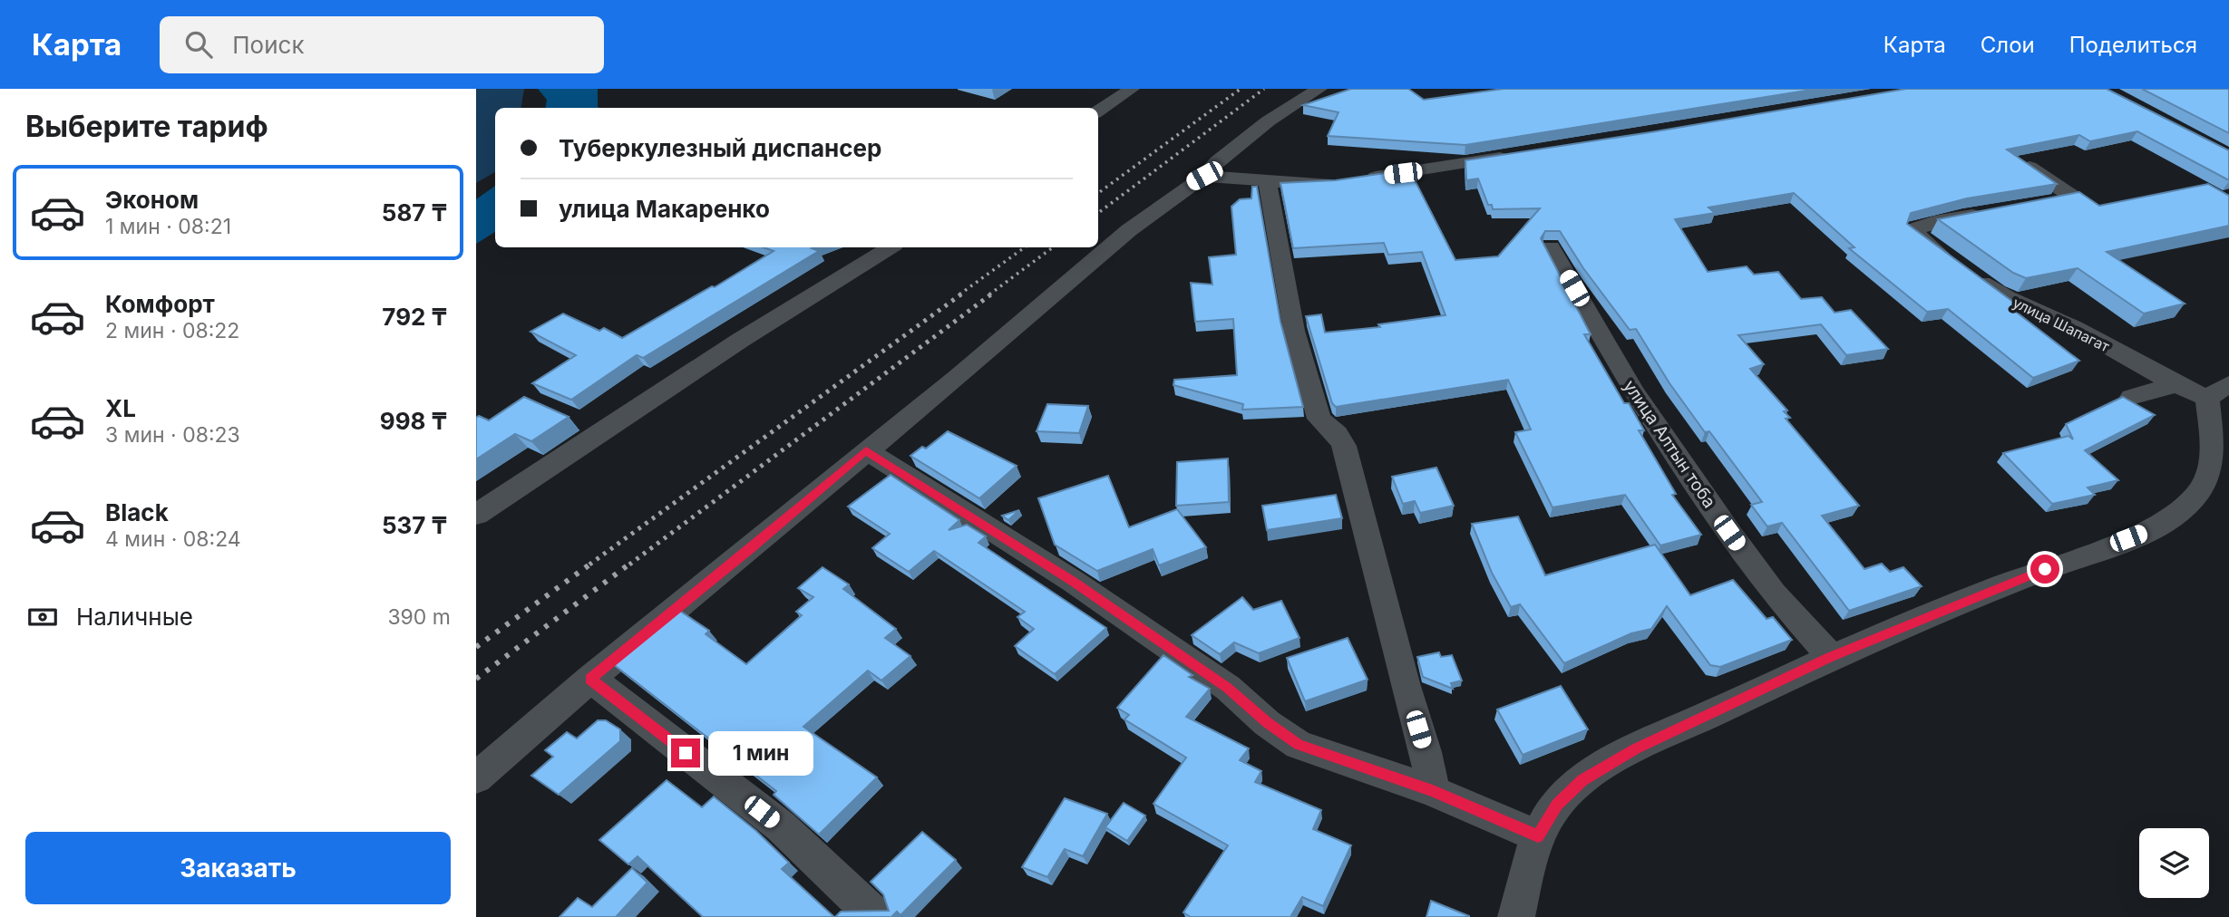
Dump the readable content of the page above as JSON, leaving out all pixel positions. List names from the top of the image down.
{
  "streets": {
    "street": ["улица Шапагат", "улица Алтын тоба"]
  },
  "page": {
    "header": "Карта",
    "search": "Поиск",
    "nav": ["Карта", "Слои", "Поделиться"],
    "heading": "Выберите тариф",
    "banner": ["Туберкулезный диспансер", "улица Макаренко"],
    "list": [
      {
        "name": "Эконом",
        "note": "1 мин · 08:21",
        "value": "587 ₸"
      },
      {
        "name": "Комфорт",
        "note": "2 мин · 08:22",
        "value": "792 ₸"
      },
      {
        "name": "XL",
        "note": "3 мин · 08:23",
        "value": "998 ₸"
      },
      {
        "name": "Black",
        "note": "4 мин · 08:24",
        "value": "537 ₸"
      }
    ],
    "pay": ["Наличные", "390 m"],
    "bubble": "1 мин",
    "buttons": "Заказать"
  }
}
